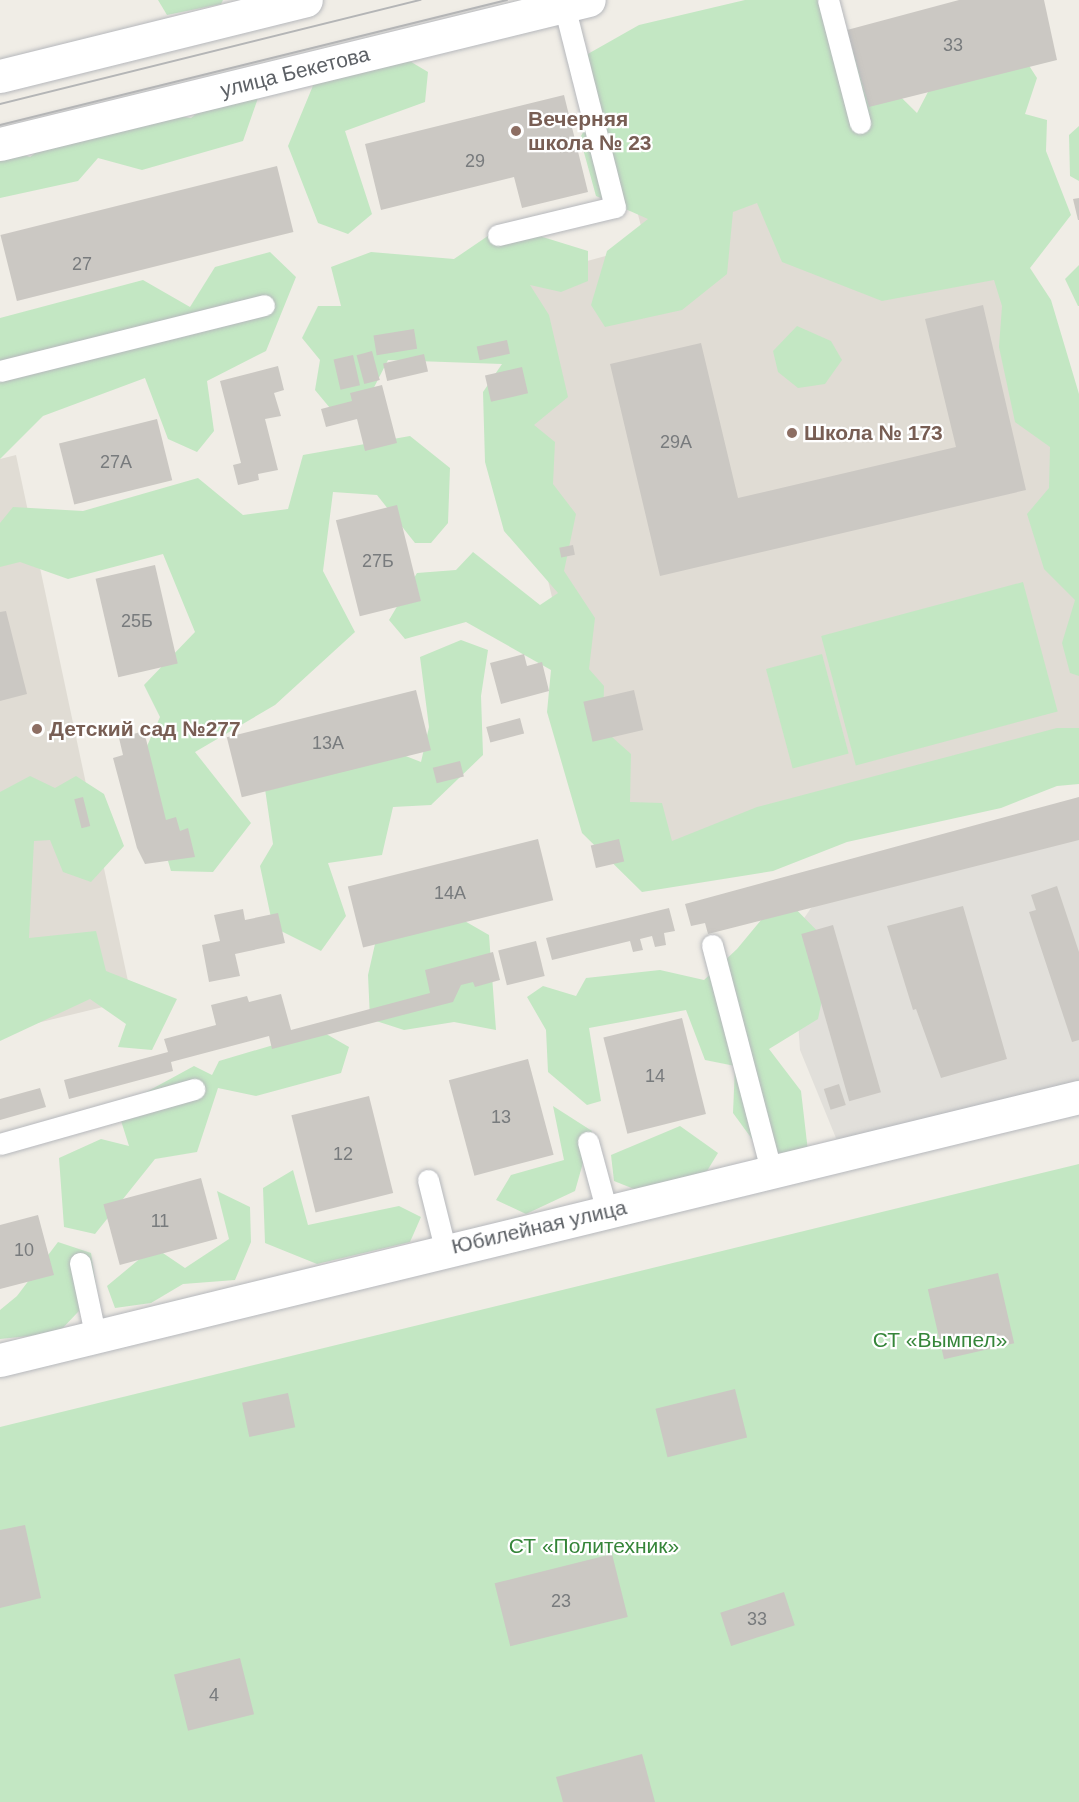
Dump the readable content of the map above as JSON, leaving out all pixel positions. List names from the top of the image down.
{
  "streets": {
    "street": ["улица Бекетова", "Юбилейная улица"]
  },
  "parks": ["СТ «Вымпел»", "СТ «Политехник»"],
  "places": ["Вечерняя школа № 23", "Школа № 173", "Детский сад №277"],
  "house_numbers": [
    "33",
    "29",
    "27",
    "29А",
    "27А",
    "27Б",
    "25Б",
    "13А",
    "14А",
    "14",
    "13",
    "12",
    "11",
    "10",
    "23",
    "33",
    "4"
  ]
}
